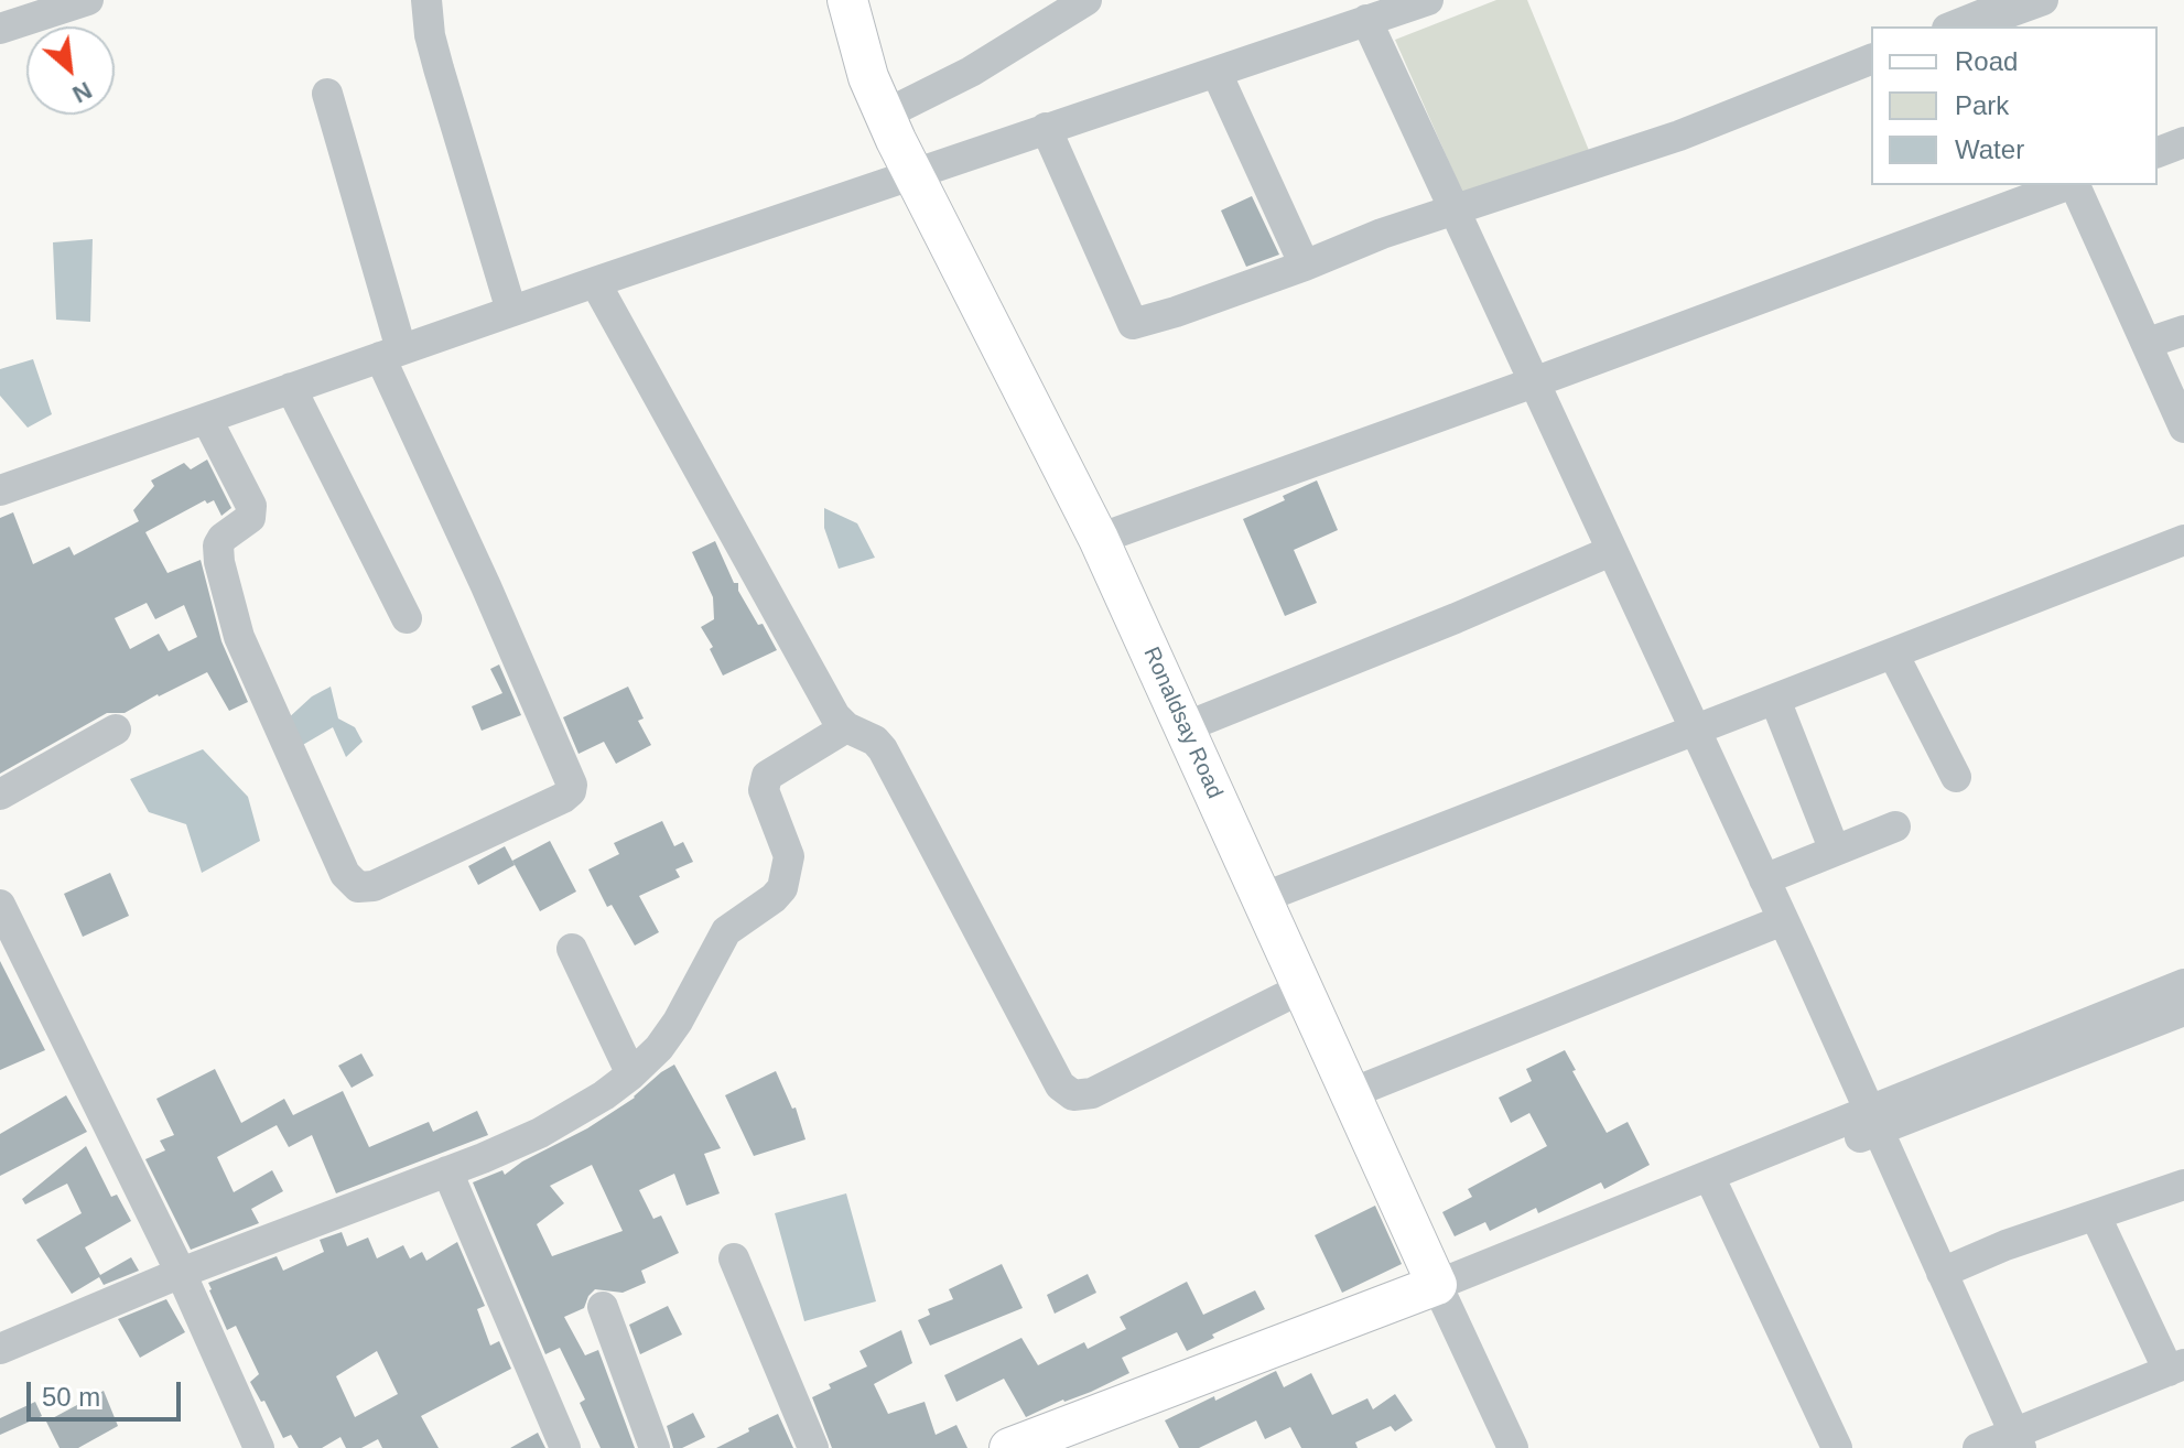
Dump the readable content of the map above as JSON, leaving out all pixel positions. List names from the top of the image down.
{
  "streets": {
    "main road": ["Ronaldsay Road"]
  },
  "legend": ["Road", "Park", "Water"],
  "scale_bar": "50 m",
  "north": "bottom right"
}
